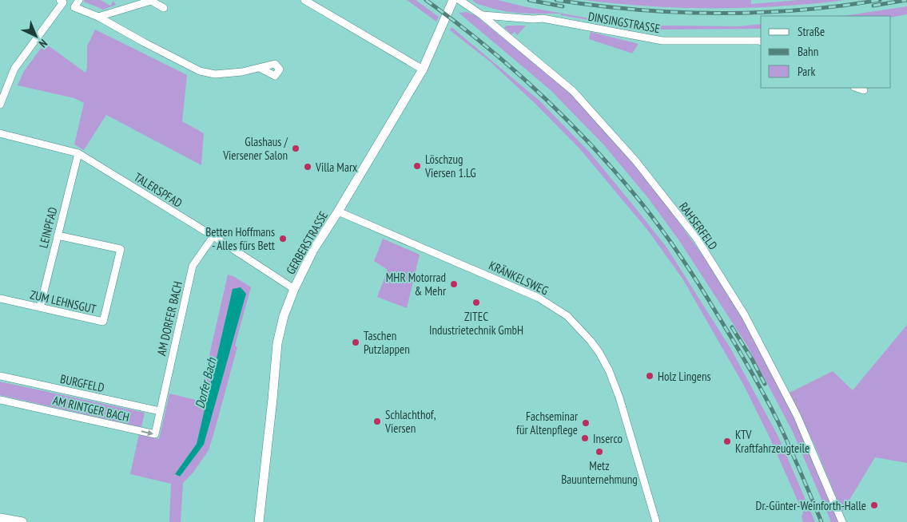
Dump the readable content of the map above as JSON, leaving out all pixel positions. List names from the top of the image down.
{
  "streets": {
    "street": [
      "DINSINGSTRASSE",
      "TALERSPFAD",
      "RAHSERFELD",
      "LEINPFAD",
      "GERBERSTRASSE",
      "KRÄNKELSWEG",
      "ZUM LEHNSGUT",
      "AM DORFER BACH",
      "BURGFELD",
      "AM RINTGER BACH"
    ]
  },
  "crossings": [
    ["DINSINGSTRASSE", "RAHSERFELD"],
    ["TALERSPFAD", "LEINPFAD"],
    ["TALERSPFAD", "GERBERSTRASSE"],
    ["TALERSPFAD", "AM DORFER BACH"],
    ["LEINPFAD", "ZUM LEHNSGUT"],
    ["GERBERSTRASSE", "KRÄNKELSWEG"],
    ["AM DORFER BACH", "BURGFELD"],
    ["AM DORFER BACH", "AM RINTGER BACH"],
    ["BURGFELD", "AM RINTGER BACH"]
  ],
  "one_way": ["AM RINTGER BACH"],
  "water": ["Dorfer Bach"],
  "places": [
    "Glashaus / Viersener Salon",
    "Löschzug Viersen 1.LG",
    "Villa Marx",
    "Betten Hoffmans - Alles fürs Bett",
    "MHR Motorrad & Mehr",
    "ZITEC Industrietechnik GmbH",
    "Taschen Putzlappen",
    "Holz Lingens",
    "Schlachthof, Viersen",
    "Fachseminar für Altenpflege",
    "Inserco",
    "KTV Kraftfahrzeugteile",
    "Metz Bauunternehmung",
    "Dr.-Günter-Weinforth-Halle"
  ],
  "legend": ["Straße", "Bahn", "Park"],
  "north": "bottom right"
}
